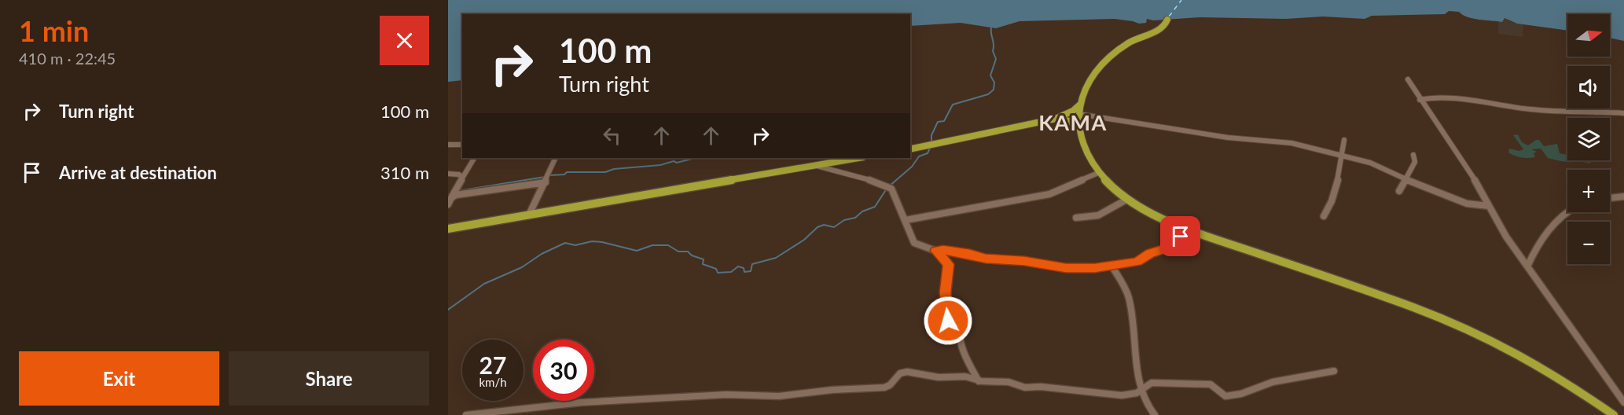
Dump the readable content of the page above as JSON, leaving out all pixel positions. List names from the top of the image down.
{
  "districts": ["KAMA"],
  "north": "right",
  "page": {
    "heading": ["1 min", "410 m · 22:45"],
    "map_buttons": ["+", "−"],
    "turn": ["100 m", "Turn right"],
    "list": [
      {
        "name": "Turn right",
        "value": "100 m"
      },
      {
        "name": "Arrive at destination",
        "value": "310 m"
      }
    ],
    "speed": "27 km/h",
    "limit": "30",
    "buttons": ["Exit", "Share"]
  }
}
